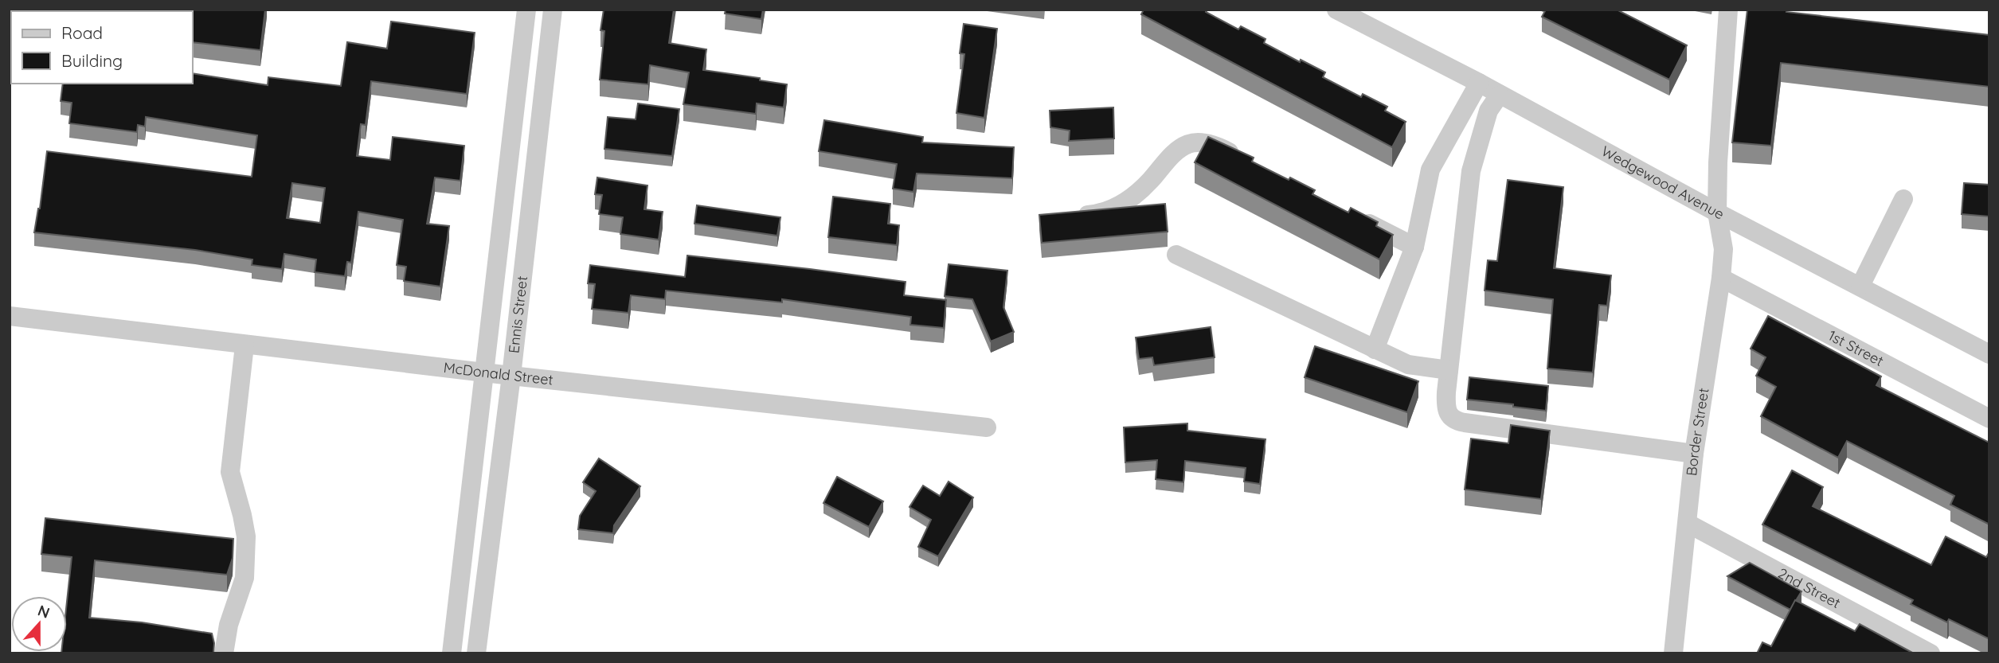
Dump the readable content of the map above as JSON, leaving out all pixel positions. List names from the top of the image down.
{
  "streets": {
    "street": [
      "Wedgewood Avenue",
      "Ennis Street",
      "1st Street",
      "McDonald Street",
      "Border Street",
      "2nd Street"
    ]
  },
  "crossings": [
    ["Wedgewood Avenue", "Border Street"],
    ["Ennis Street", "McDonald Street"],
    ["1st Street", "Border Street"],
    ["Border Street", "2nd Street"]
  ],
  "legend": ["Road", "Building"],
  "north": "top"
}
